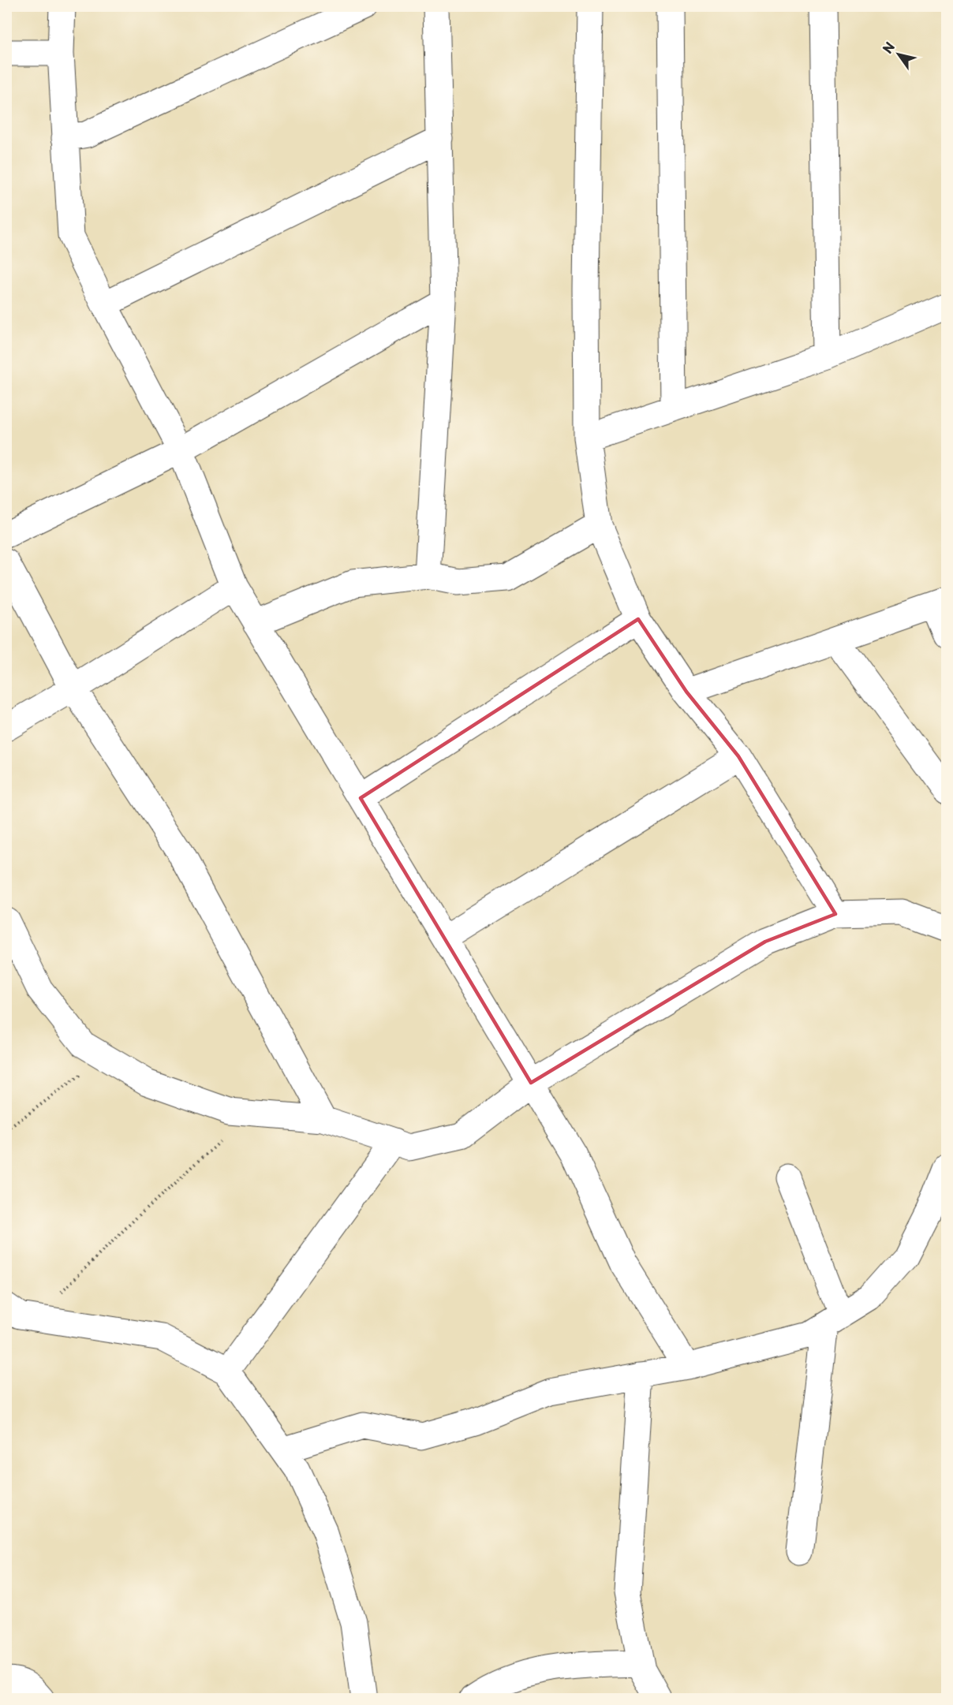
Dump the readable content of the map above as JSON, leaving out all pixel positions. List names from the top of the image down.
{
  "north": "top left"
}
